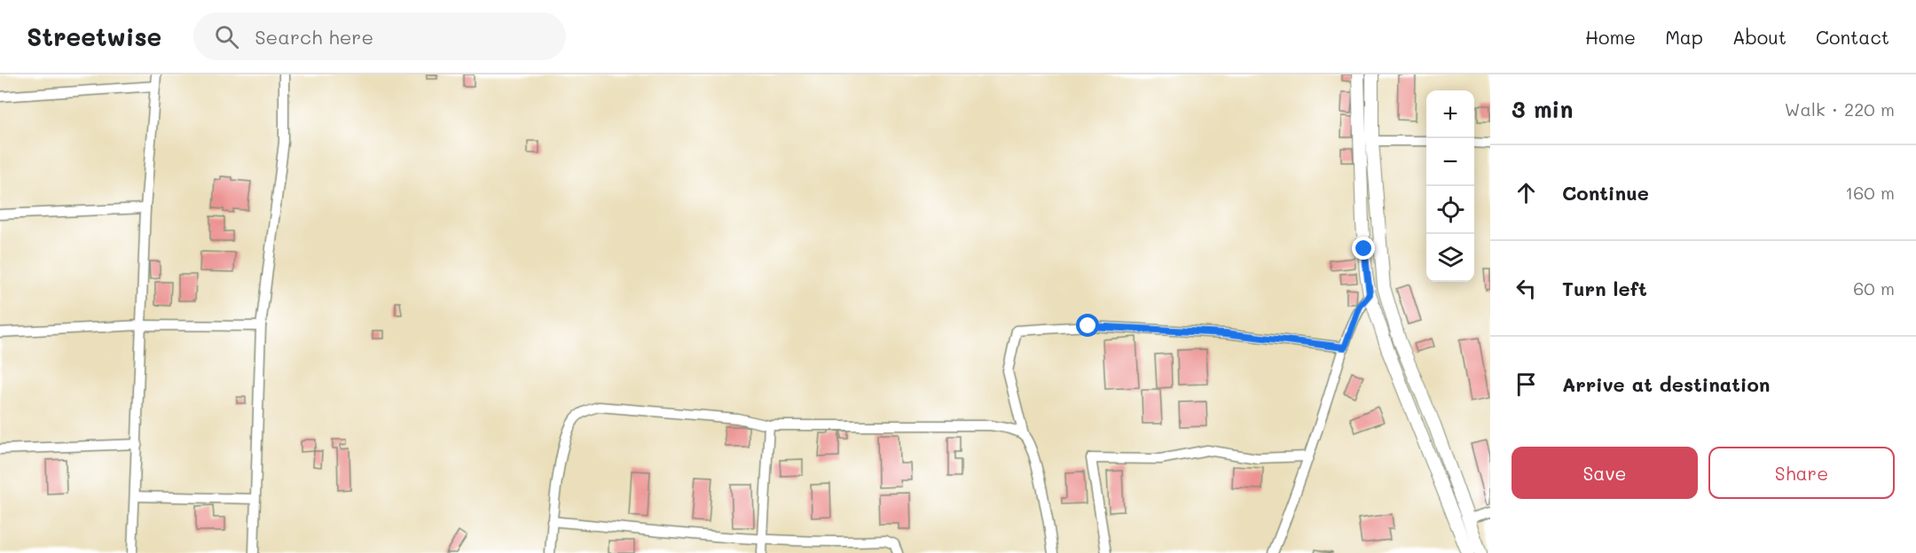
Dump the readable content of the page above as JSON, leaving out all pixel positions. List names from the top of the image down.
{
  "page": {
    "header": "Streetwise",
    "search": "Search here",
    "nav": [
      "Home",
      "Map",
      "About",
      "Contact"
    ],
    "heading": ["3 min", "Walk · 220 m"],
    "map_buttons": ["+", "−"],
    "list": [
      ["Continue", "160 m"],
      ["Turn left", "60 m"],
      "Arrive at destination"
    ],
    "buttons": ["Save", "Share"]
  }
}
